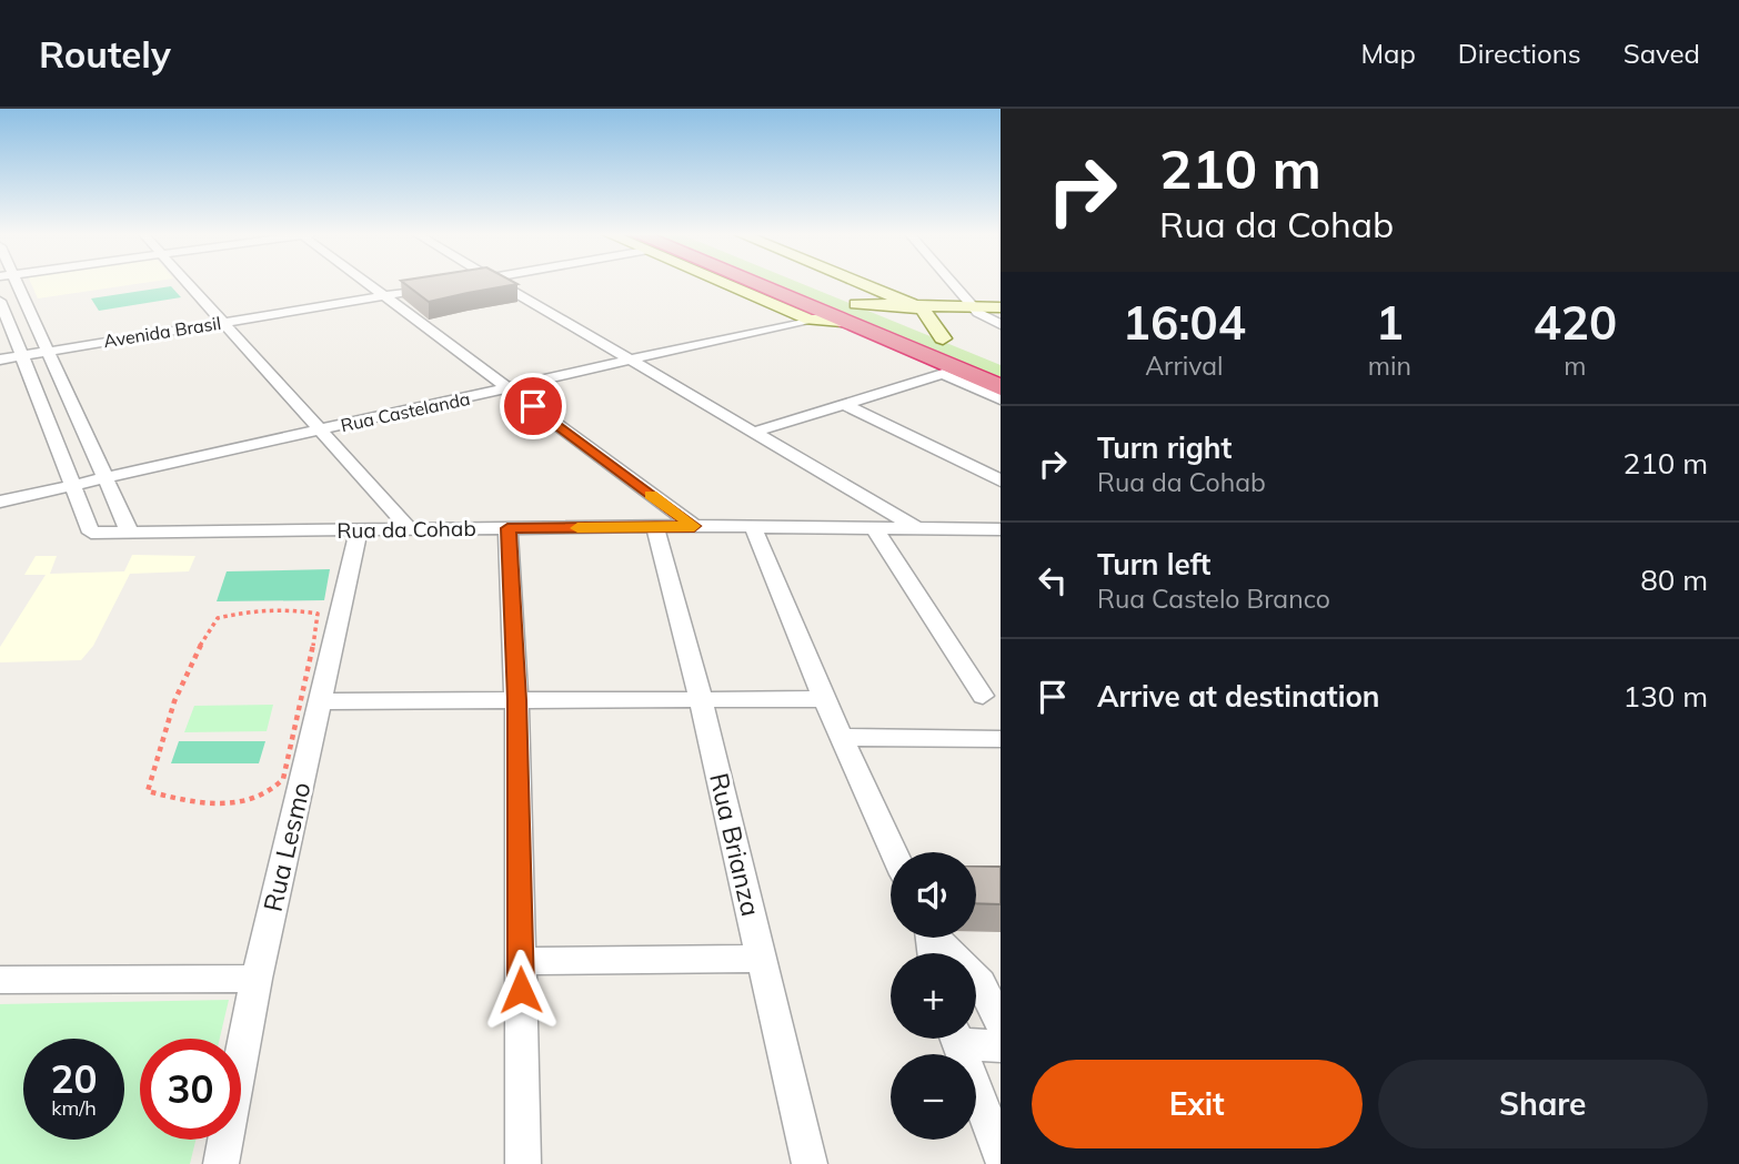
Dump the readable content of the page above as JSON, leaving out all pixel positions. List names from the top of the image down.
{
  "streets": {
    "street": [
      "Avenida Brasil",
      "Rua Castelanda",
      "Rua da Cohab",
      "Rua Brianza",
      "Rua Lesmo"
    ]
  },
  "crossings": [
    ["Rua Castelanda", "Rua da Cohab"],
    ["Rua da Cohab", "Rua Brianza"],
    ["Rua da Cohab", "Rua Lesmo"]
  ],
  "page": {
    "header": "Routely",
    "nav": ["Map", "Directions", "Saved"],
    "turn": ["210 m", "Rua da Cohab"],
    "eta": [
      "16:04",
      "Arrival",
      "1",
      "min",
      "420",
      "m"
    ],
    "list": [
      {
        "name": "Turn right",
        "note": "Rua da Cohab",
        "value": "210 m"
      },
      {
        "name": "Turn left",
        "note": "Rua Castelo Branco",
        "value": "80 m"
      },
      {
        "name": "Arrive at destination",
        "value": "130 m"
      }
    ],
    "map_buttons": ["+", "−"],
    "speed": "20 km/h",
    "limit": "30",
    "buttons": ["Exit", "Share"]
  }
}
